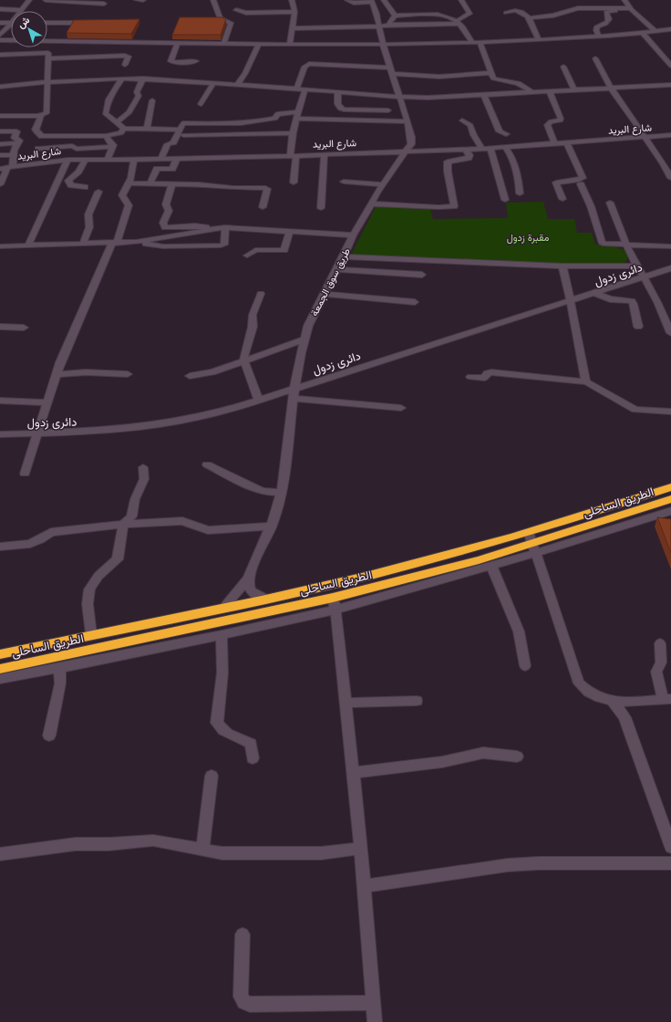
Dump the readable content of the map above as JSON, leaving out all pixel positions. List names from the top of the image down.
{
  "streets": {
    "highway": ["الطريق الساحلى"],
    "street": ["شارع البريد", "دائرى زدول", "طريق سوق الجمعة"]
  },
  "crossings": [
    ["شارع البريد", "طريق سوق الجمعة"],
    ["دائرى زدول", "طريق سوق الجمعة"],
    ["طريق سوق الجمعة", "الطريق الساحلى"]
  ],
  "parks": ["مقبرة زدول"],
  "north": "top left"
}
